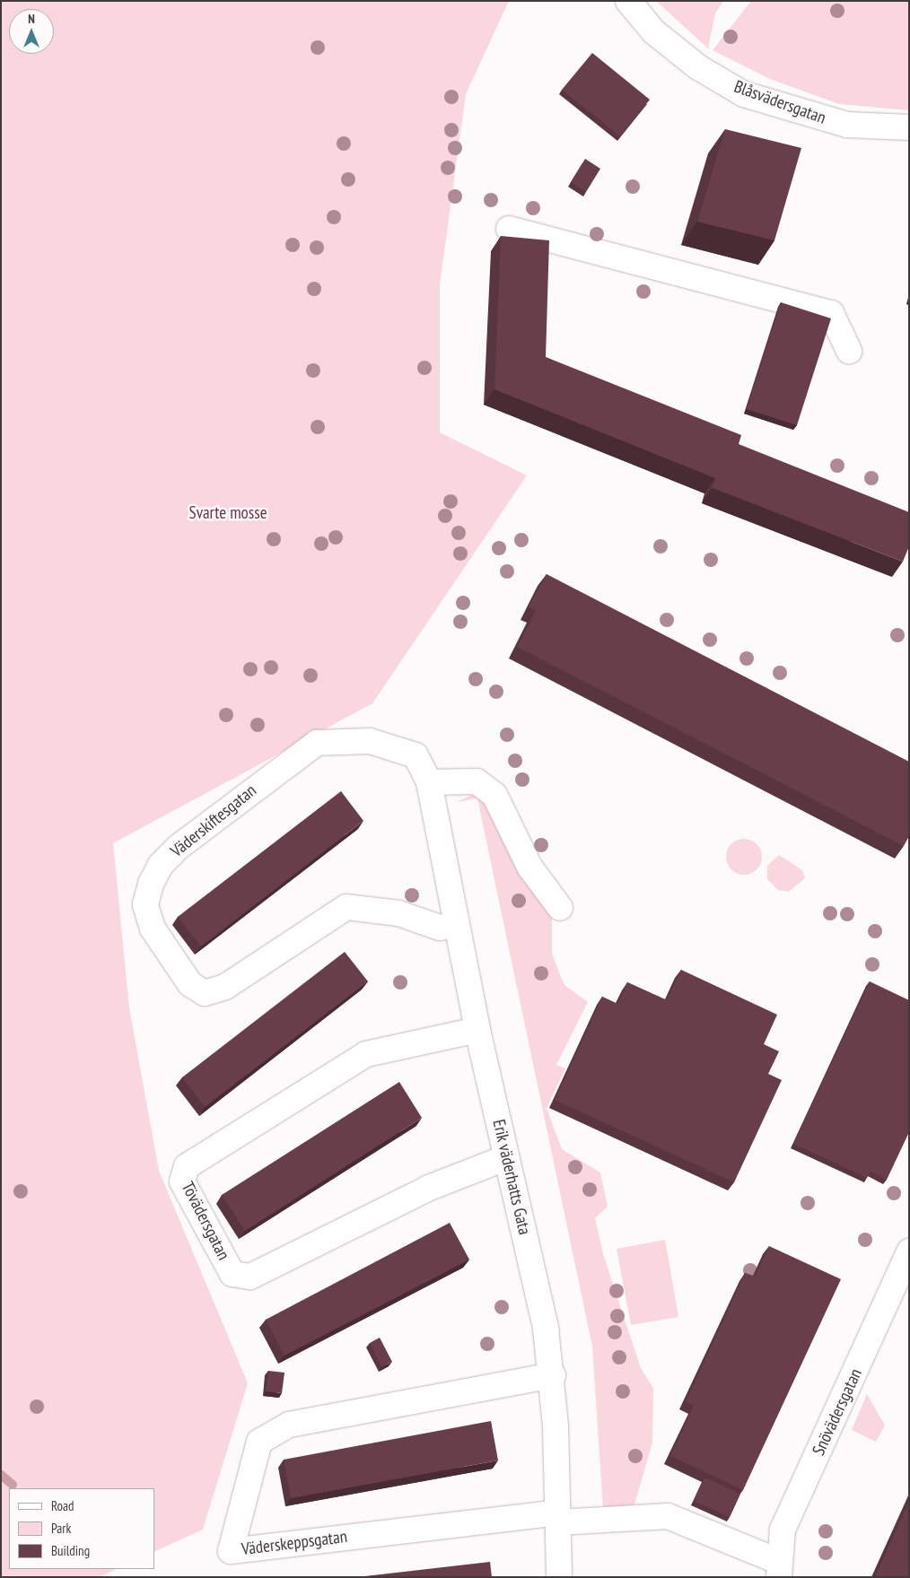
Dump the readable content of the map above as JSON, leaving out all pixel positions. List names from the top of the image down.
{
  "streets": {
    "street": [
      "Blåsvädersgatan",
      "Väderskiftesgatan",
      "Erik väderhatts Gata",
      "Tövädersgatan",
      "Snövädersgatan",
      "Väderskeppsgatan"
    ]
  },
  "crossings": [
    ["Väderskiftesgatan", "Erik väderhatts Gata"],
    ["Erik väderhatts Gata", "Tövädersgatan"],
    ["Erik väderhatts Gata", "Väderskeppsgatan"]
  ],
  "parks": ["Svarte mosse"],
  "legend": ["Road", "Park", "Building"],
  "north": "top"
}
